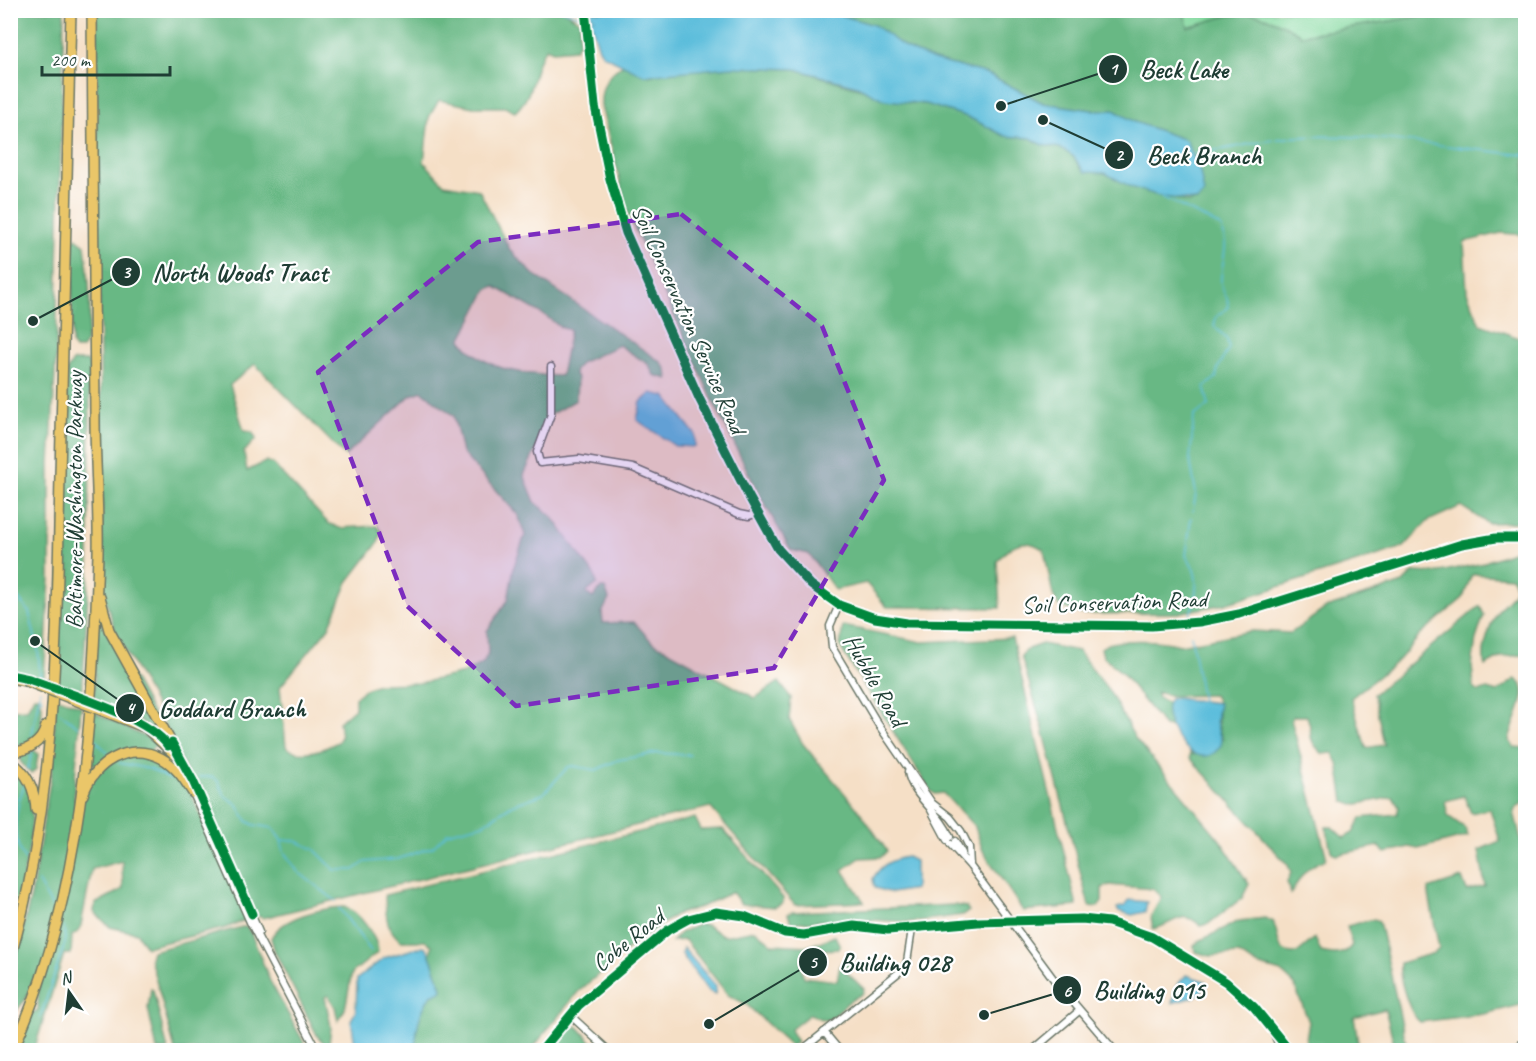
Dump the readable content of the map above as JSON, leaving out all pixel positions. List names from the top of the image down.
{
  "streets": {
    "highway": ["Baltimore-Washington Parkway"],
    "main road": ["Soil Conservation Service Road", "Soil Conservation Road"],
    "street": ["Hubble Road", "Cobe Road"]
  },
  "crossings": [
    ["Soil Conservation Service Road", "Soil Conservation Road"],
    ["Soil Conservation Service Road", "Hubble Road"],
    ["Soil Conservation Road", "Hubble Road"],
    ["Hubble Road", "Cobe Road"]
  ],
  "places": [
    "Beck Lake",
    "Beck Branch",
    "North Woods Tract",
    "Goddard Branch",
    "Building 015",
    "Building 028"
  ],
  "scale_bar": "200 m",
  "north": "top"
}
